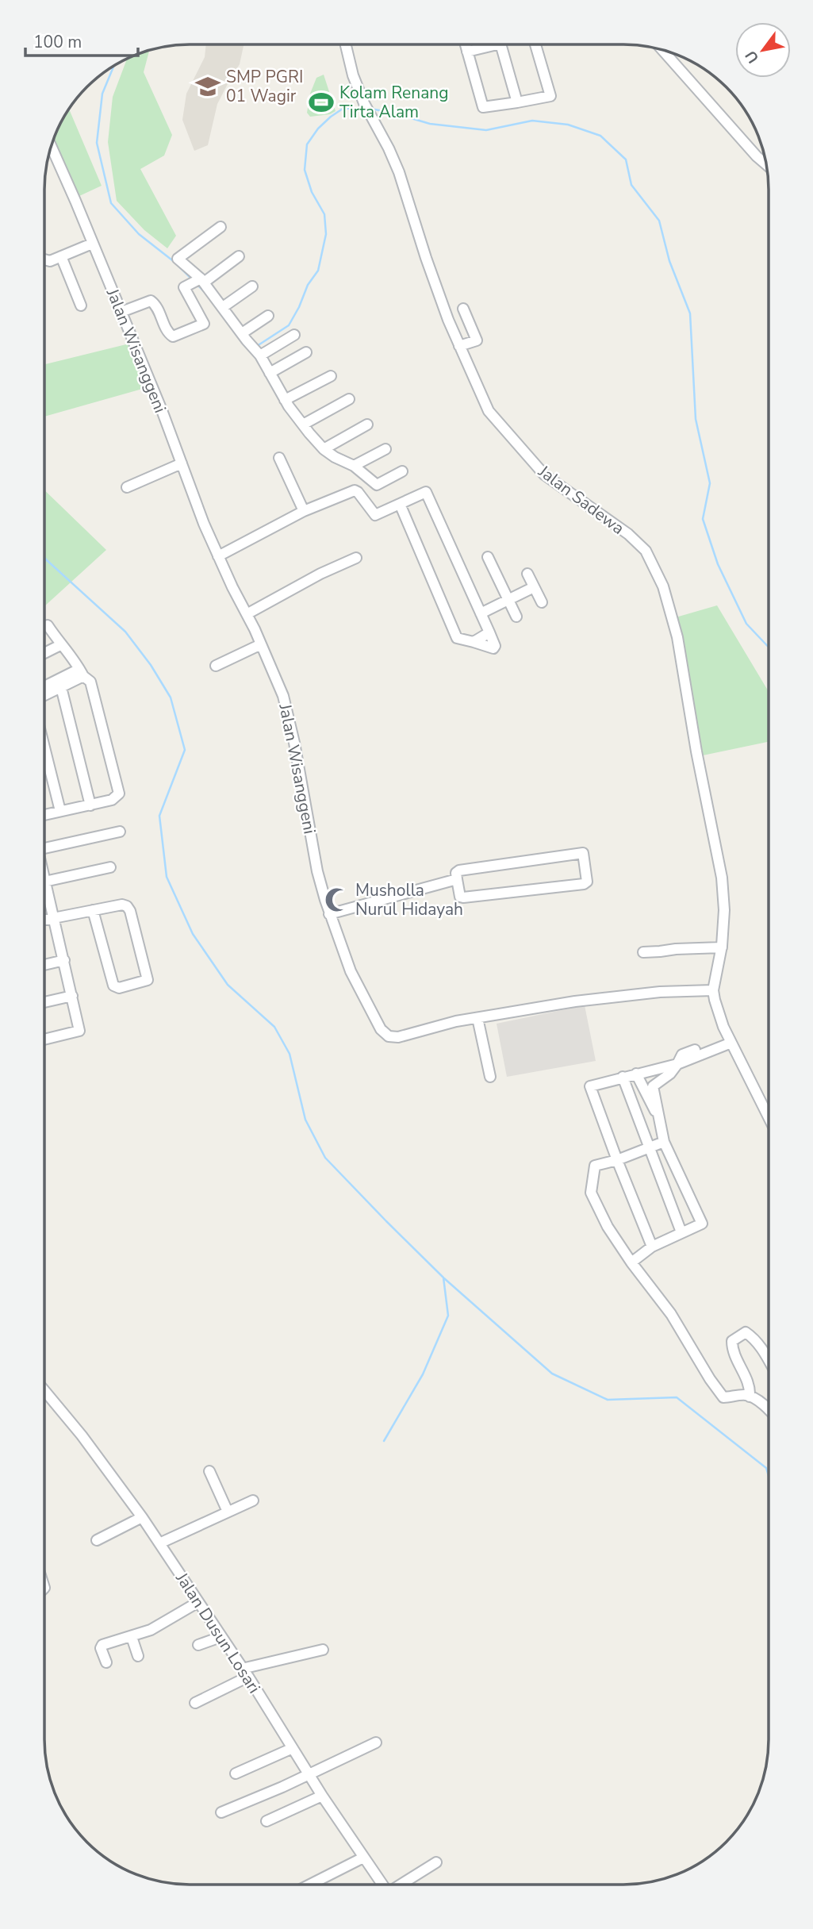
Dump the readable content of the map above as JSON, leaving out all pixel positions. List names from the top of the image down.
{
  "streets": {
    "street": ["Jalan Wisanggeni", "Jalan Sadewa", "Jalan Dusun Losari"]
  },
  "crossings": [
    ["Jalan Wisanggeni", "Jalan Sadewa"]
  ],
  "places": {
    "school or university": ["SMP PGRI 01 Wagir"],
    "sports": ["Kolam Renang Tirta Alam"],
    "mosque": ["Musholla Nurul Hidayah"]
  },
  "scale_bar": "100 m",
  "north": "bottom left"
}
